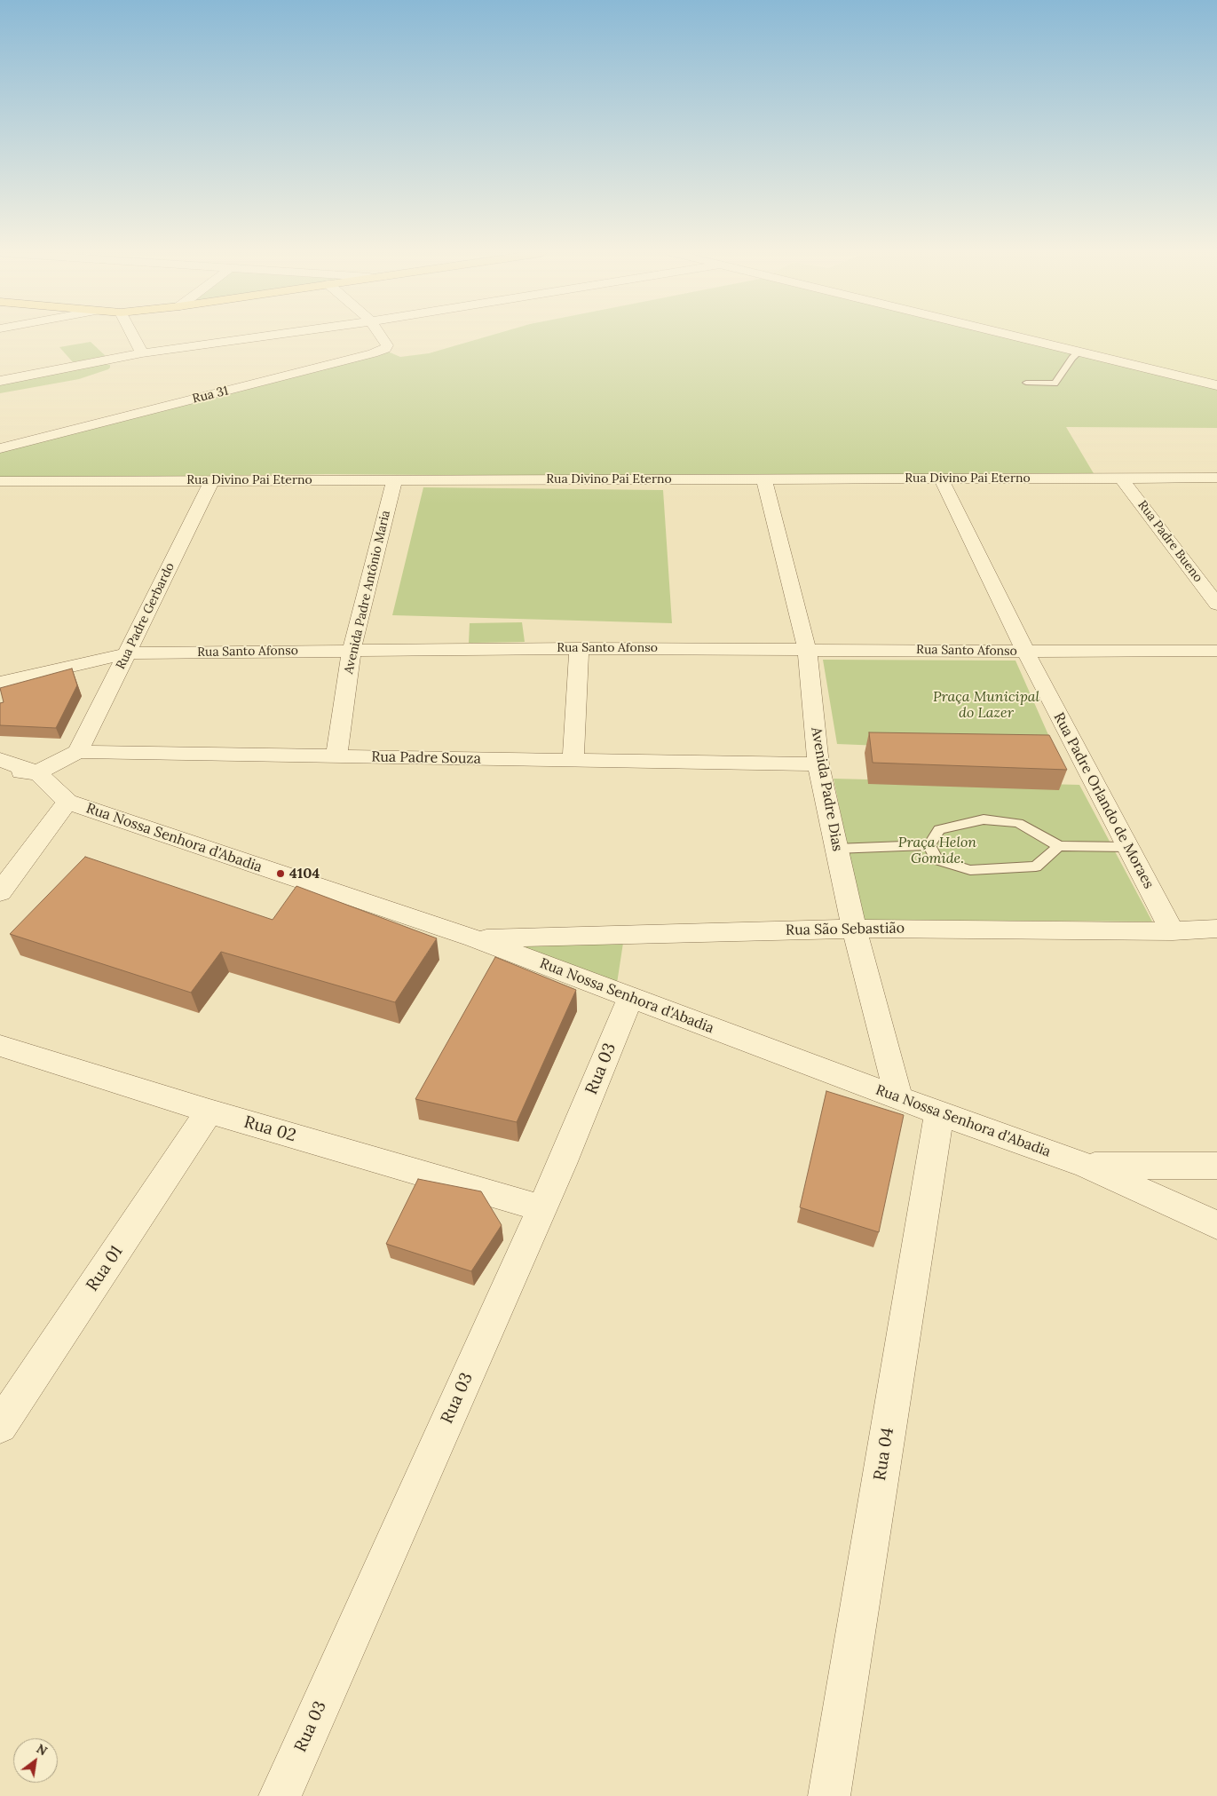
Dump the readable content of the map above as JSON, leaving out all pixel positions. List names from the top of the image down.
{
  "streets": {
    "street": [
      "Rua 31",
      "Rua Divino Pai Eterno",
      "Rua Padre Bueno",
      "Avenida Padre Antônio Maria",
      "Rua Padre Gerbardo",
      "Rua Santo Afonso",
      "Rua Padre Souza",
      "Avenida Padre Dias",
      "Rua Padre Orlando de Moraes",
      "Rua Nossa Senhora d'Abadia",
      "Rua São Sebastião",
      "Rua 03",
      "Rua 02",
      "Rua 01",
      "Rua 04"
    ]
  },
  "crossings": [
    ["Rua Divino Pai Eterno", "Rua Padre Bueno"],
    ["Rua Divino Pai Eterno", "Avenida Padre Antônio Maria"],
    ["Rua Divino Pai Eterno", "Rua Padre Gerbardo"],
    ["Rua Divino Pai Eterno", "Avenida Padre Dias"],
    ["Rua Divino Pai Eterno", "Rua Padre Orlando de Moraes"],
    ["Avenida Padre Antônio Maria", "Rua Santo Afonso"],
    ["Avenida Padre Antônio Maria", "Rua Padre Souza"],
    ["Rua Padre Gerbardo", "Rua Santo Afonso"],
    ["Rua Padre Gerbardo", "Rua Padre Souza"],
    ["Rua Santo Afonso", "Avenida Padre Dias"],
    ["Rua Santo Afonso", "Rua Padre Orlando de Moraes"],
    ["Rua Padre Souza", "Avenida Padre Dias"],
    ["Rua Padre Souza", "Rua Nossa Senhora d'Abadia"],
    ["Avenida Padre Dias", "Rua Nossa Senhora d'Abadia"],
    ["Avenida Padre Dias", "Rua São Sebastião"],
    ["Rua Padre Orlando de Moraes", "Rua São Sebastião"],
    ["Rua Nossa Senhora d'Abadia", "Rua São Sebastião"],
    ["Rua Nossa Senhora d'Abadia", "Rua 03"],
    ["Rua Nossa Senhora d'Abadia", "Rua 04"],
    ["Rua 03", "Rua 02"],
    ["Rua 02", "Rua 01"]
  ],
  "parks": ["Praça Municipal do Lazer", "Praça Helon Gomide."],
  "places": ["4104"],
  "north": "top right"
}
